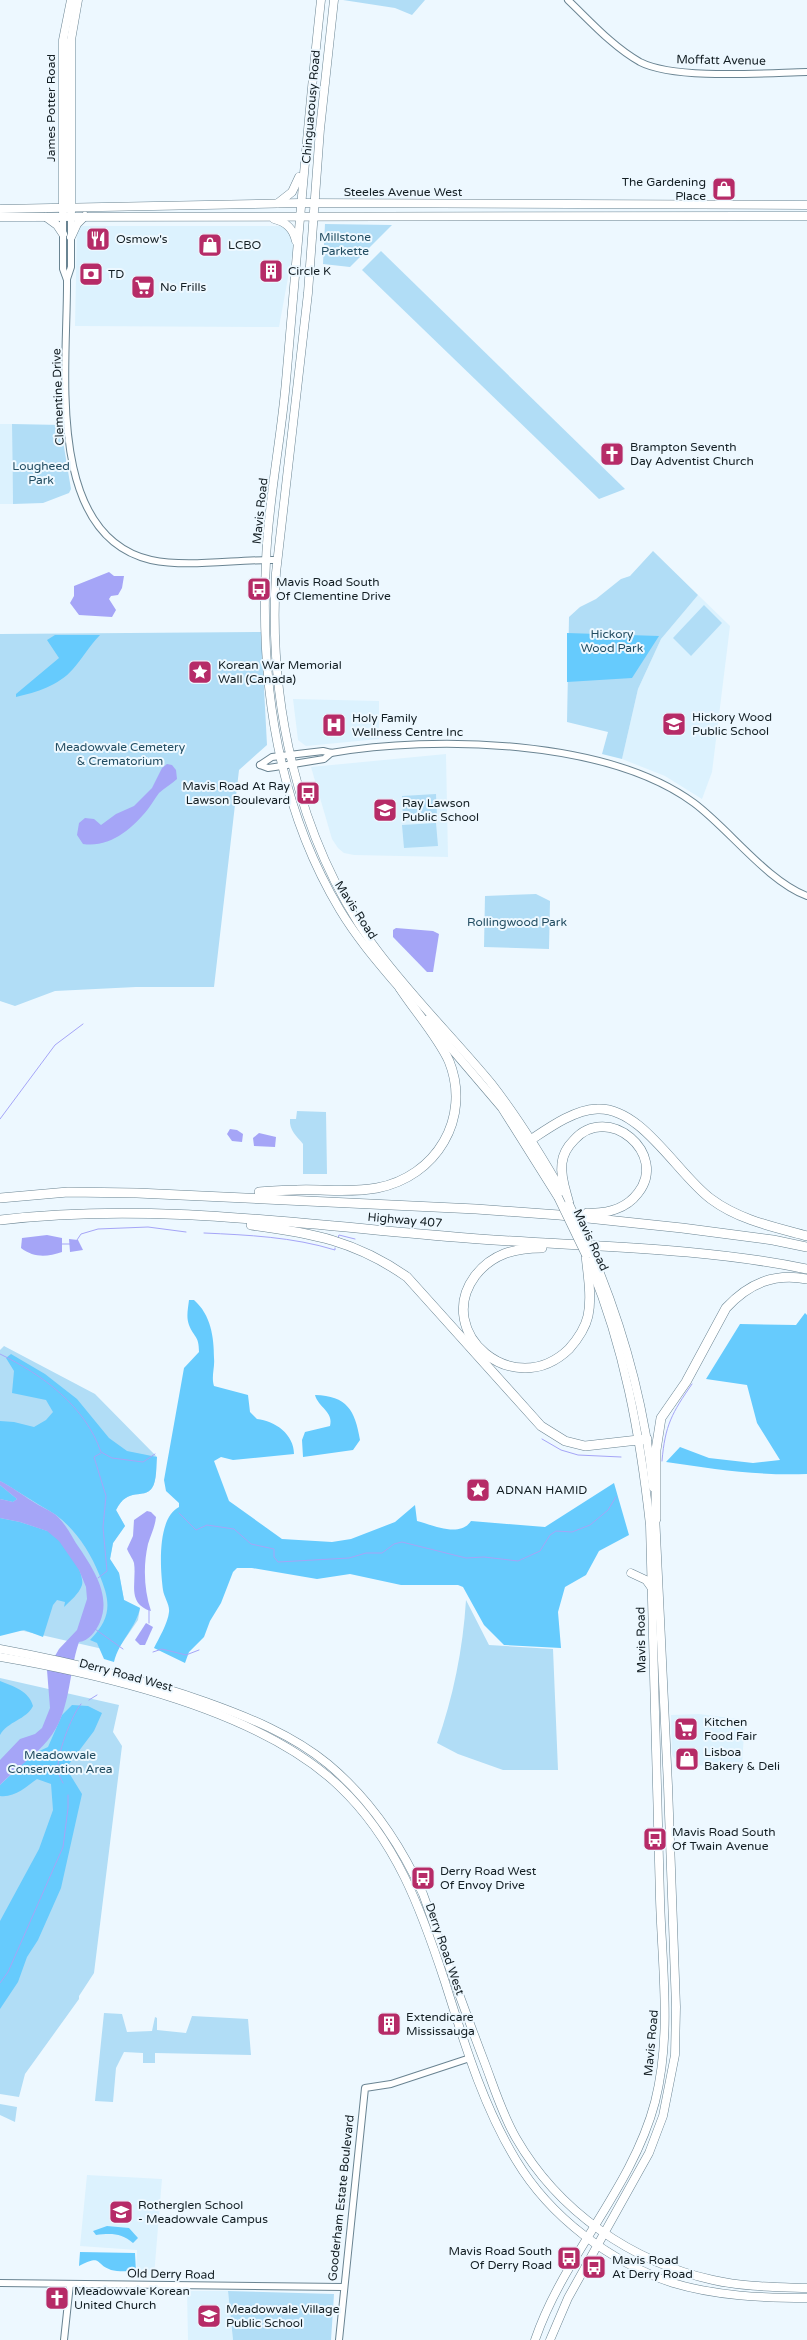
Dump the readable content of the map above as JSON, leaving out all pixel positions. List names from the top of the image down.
{
  "streets": {
    "highway": ["Highway 407"],
    "main road": [
      "Chinguacousy Road",
      "James Potter Road",
      "Steeles Avenue West",
      "Mavis Road",
      "Derry Road West"
    ],
    "street": [
      "Moffatt Avenue",
      "Clementine Drive",
      "Gooderham Estate Boulevard",
      "Old Derry Road"
    ]
  },
  "crossings": [
    ["Chinguacousy Road", "Steeles Avenue West"],
    ["Chinguacousy Road", "Mavis Road"],
    ["James Potter Road", "Steeles Avenue West"],
    ["James Potter Road", "Clementine Drive"],
    ["Steeles Avenue West", "Clementine Drive"],
    ["Steeles Avenue West", "Mavis Road"],
    ["Clementine Drive", "Mavis Road"],
    ["Mavis Road", "Derry Road West"],
    ["Derry Road West", "Gooderham Estate Boulevard"],
    ["Gooderham Estate Boulevard", "Old Derry Road"]
  ],
  "parks": [
    "Millstone Parkette",
    "Lougheed Park",
    "Hickory Wood Park",
    "Meadowvale Cemetery & Crematorium",
    "Rollingwood Park",
    "Meadowvale Conservation Area"
  ],
  "places": {
    "shop": ["The Gardening Place", "LCBO", "Lisboa Bakery & Deli"],
    "restaurant": ["Osmow's"],
    "building": ["Circle K", "Extendicare Mississauga"],
    "bank": ["TD"],
    "supermarket": ["No Frills", "Kitchen Food Fair"],
    "church": ["Brampton Seventh Day Adventist Church", "Meadowvale Korean United Church"],
    "bus stop": [
      "Mavis Road South Of Clementine Drive",
      "Mavis Road At Ray Lawson Boulevard",
      "Mavis Road South Of Twain Avenue",
      "Derry Road West Of Envoy Drive",
      "Mavis Road South Of Derry Road",
      "Mavis Road At Derry Road"
    ],
    "place": ["Korean War Memorial Wall (Canada)", "ADNAN HAMID"],
    "school or university": [
      "Hickory Wood Public School",
      "Ray Lawson Public School",
      "Rotherglen School - Meadowvale Campus",
      "Meadowvale Village Public School"
    ],
    "hospital": ["Holy Family Wellness Centre Inc"]
  }
}
